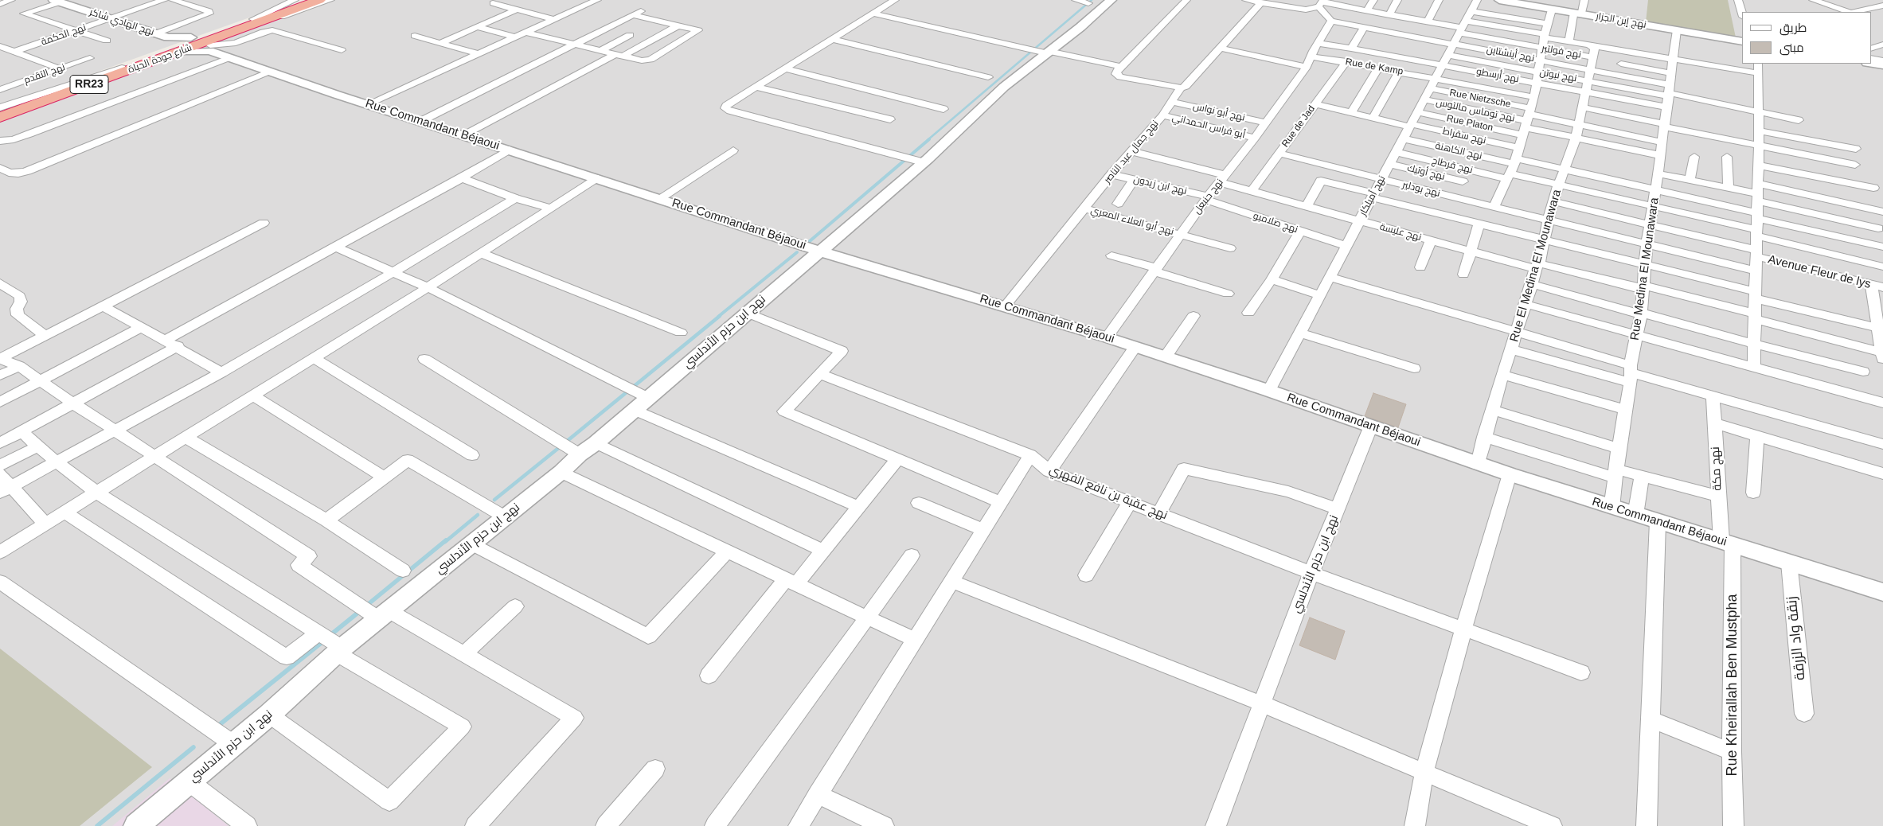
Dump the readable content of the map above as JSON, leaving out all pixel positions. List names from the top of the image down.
{
  "streets": {
    "highway": ["شارع جودة الحياة", "RR23"],
    "street": [
      "نهج إبن الجزار",
      "نهج الهادي شاكر",
      "نهج الحكمة",
      "نهج فولتير",
      "نهج أينشتاين",
      "Rue de Kamp",
      "نهج التقدم",
      "نهج أرسطو",
      "نهج نيوتن",
      "Rue Nietzsche",
      "نهج توماس مالتوس",
      "نهج أبو نواس",
      "Rue Platon",
      "Rue Commandant Béjaoui",
      "أبو فراس الحمداني",
      "Rue de Jad",
      "نهج سقراط",
      "نهج الكاهنة",
      "نهج جمال عبد الناصر",
      "نهج قرطاج",
      "نهج أوتيك",
      "نهج ابن زيدون",
      "نهج بودلير",
      "نهج أميلكار",
      "نهج حنبعل",
      "نهج أبو العلاء المعري",
      "نهج صلامبو",
      "نهج عليسة",
      "Rue El Medina El Mounawara",
      "Rue Medina El Mounawara",
      "Avenue Fleur de lys",
      "نهج ابن حزم الأندلسي",
      "نهج مكة",
      "نهج عقبة بن نافع الفهري",
      "زنقة واد الزرقة",
      "Rue Kheirallah Ben Mustpha"
    ]
  },
  "crossings": [
    ["نهج إبن الجزار", "Rue Medina El Mounawara"],
    ["نهج الهادي شاكر", "نهج الحكمة"],
    ["نهج الهادي شاكر", "شارع جودة الحياة"],
    ["نهج فولتير", "نهج أميلكار"],
    ["نهج فولتير", "Rue El Medina El Mounawara"],
    ["نهج أينشتاين", "نهج نيوتن"],
    ["نهج أينشتاين", "نهج أميلكار"],
    ["نهج أينشتاين", "نهج حنبعل"],
    ["نهج أينشتاين", "Rue El Medina El Mounawara"],
    ["شارع جودة الحياة", "Rue Commandant Béjaoui"],
    ["Rue de Kamp", "Rue de Jad"],
    ["Rue de Kamp", "نهج أميلكار"],
    ["Rue de Kamp", "نهج حنبعل"],
    ["نهج أرسطو", "نهج أميلكار"],
    ["نهج أرسطو", "نهج حنبعل"],
    ["نهج أرسطو", "Rue El Medina El Mounawara"],
    ["نهج أرسطو", "Rue Medina El Mounawara"],
    ["نهج نيوتن", "نهج أميلكار"],
    ["نهج نيوتن", "Rue El Medina El Mounawara"],
    ["Rue Nietzsche", "نهج توماس مالتوس"],
    ["Rue Nietzsche", "Rue Platon"],
    ["Rue Nietzsche", "نهج أميلكار"],
    ["نهج توماس مالتوس", "Rue Platon"],
    ["نهج توماس مالتوس", "نهج أميلكار"],
    ["نهج أبو نواس", "نهج جمال عبد الناصر"],
    ["نهج أبو نواس", "نهج حنبعل"],
    ["Rue Platon", "نهج أميلكار"],
    ["Rue Commandant Béjaoui", "نهج جمال عبد الناصر"],
    ["Rue Commandant Béjaoui", "نهج أميلكار"],
    ["Rue Commandant Béjaoui", "نهج حنبعل"],
    ["Rue Commandant Béjaoui", "Rue El Medina El Mounawara"],
    ["Rue Commandant Béjaoui", "Rue Medina El Mounawara"],
    ["Rue Commandant Béjaoui", "نهج ابن حزم الأندلسي"],
    ["Rue Commandant Béjaoui", "نهج مكة"],
    ["Rue Commandant Béjaoui", "زنقة واد الزرقة"],
    ["Rue Commandant Béjaoui", "Rue Kheirallah Ben Mustpha"],
    ["أبو فراس الحمداني", "نهج جمال عبد الناصر"],
    ["أبو فراس الحمداني", "نهج حنبعل"],
    ["Rue de Jad", "نهج سقراط"],
    ["Rue de Jad", "نهج بودلير"],
    ["Rue de Jad", "نهج عليسة"],
    ["نهج سقراط", "نهج الكاهنة"],
    ["نهج سقراط", "نهج قرطاج"],
    ["نهج سقراط", "نهج أميلكار"],
    ["نهج الكاهنة", "نهج قرطاج"],
    ["نهج الكاهنة", "نهج أميلكار"],
    ["نهج جمال عبد الناصر", "نهج ابن زيدون"],
    ["نهج جمال عبد الناصر", "نهج أبو العلاء المعري"],
    ["نهج جمال عبد الناصر", "نهج عليسة"],
    ["نهج قرطاج", "نهج أميلكار"],
    ["نهج أوتيك", "نهج أميلكار"],
    ["نهج ابن زيدون", "نهج حنبعل"],
    ["نهج ابن زيدون", "نهج صلامبو"],
    ["نهج بودلير", "نهج أميلكار"],
    ["نهج بودلير", "Rue El Medina El Mounawara"],
    ["نهج بودلير", "Rue Medina El Mounawara"],
    ["نهج أميلكار", "نهج صلامبو"],
    ["نهج أميلكار", "نهج عليسة"],
    ["نهج حنبعل", "نهج أبو العلاء المعري"],
    ["نهج حنبعل", "نهج صلامبو"],
    ["نهج حنبعل", "نهج عليسة"],
    ["نهج عليسة", "Rue El Medina El Mounawara"],
    ["نهج عليسة", "Rue Medina El Mounawara"],
    ["Rue El Medina El Mounawara", "Avenue Fleur de lys"],
    ["Rue Medina El Mounawara", "Avenue Fleur de lys"],
    ["نهج ابن حزم الأندلسي", "نهج عقبة بن نافع الفهري"],
    ["نهج مكة", "Rue Kheirallah Ben Mustpha"]
  ],
  "legend": ["طريق", "مبنى"]
}
